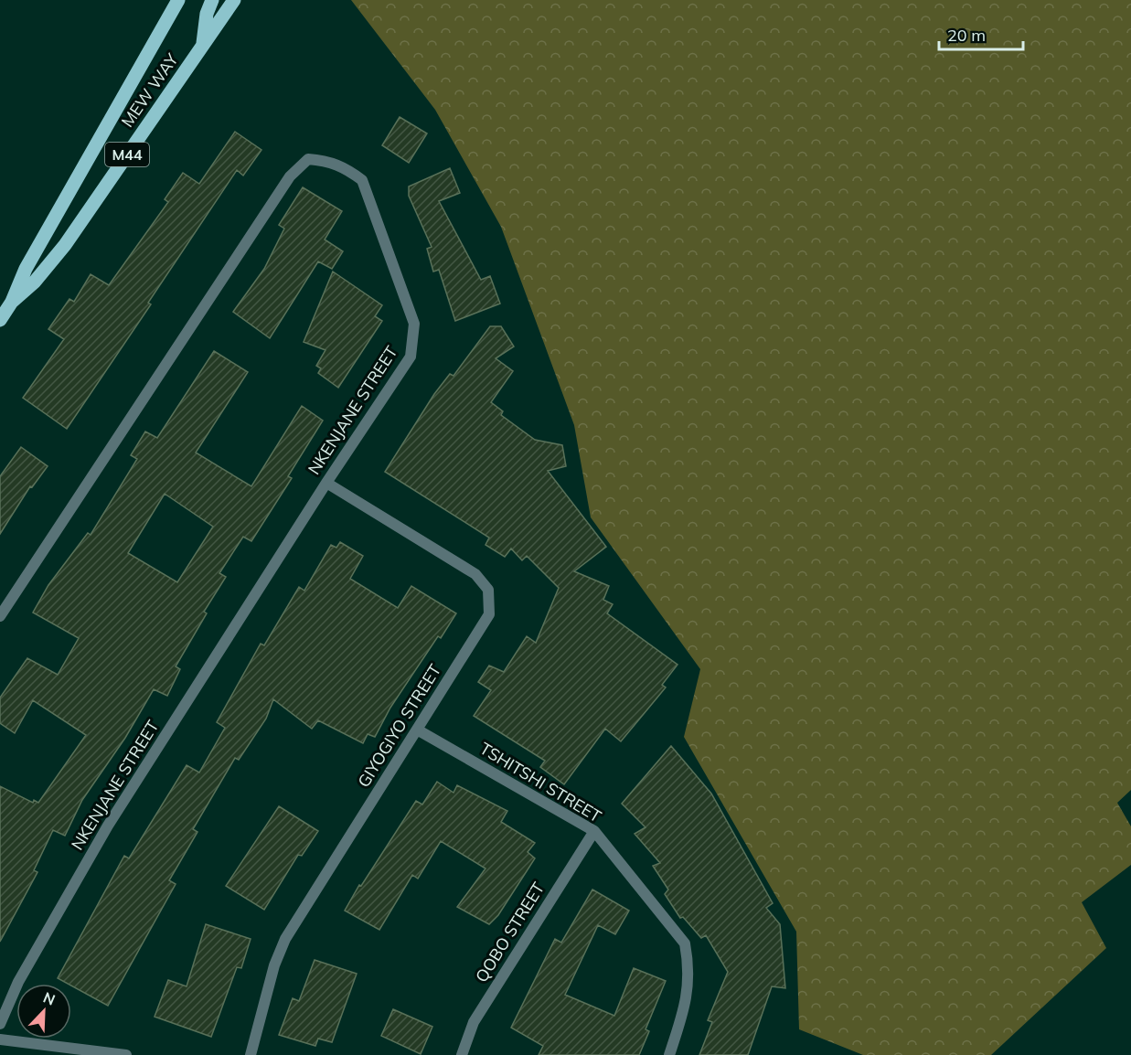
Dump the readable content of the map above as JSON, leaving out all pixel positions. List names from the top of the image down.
{
  "streets": {
    "main road": ["MEW WAY", "M44"],
    "street": [
      "NKENJANE STREET",
      "GIYOGIYO STREET",
      "TSHITSHI STREET",
      "QOBO STREET"
    ]
  },
  "crossings": [
    ["NKENJANE STREET", "GIYOGIYO STREET"],
    ["GIYOGIYO STREET", "TSHITSHI STREET"],
    ["TSHITSHI STREET", "QOBO STREET"]
  ],
  "scale_bar": "20 m",
  "north": "top right"
}
